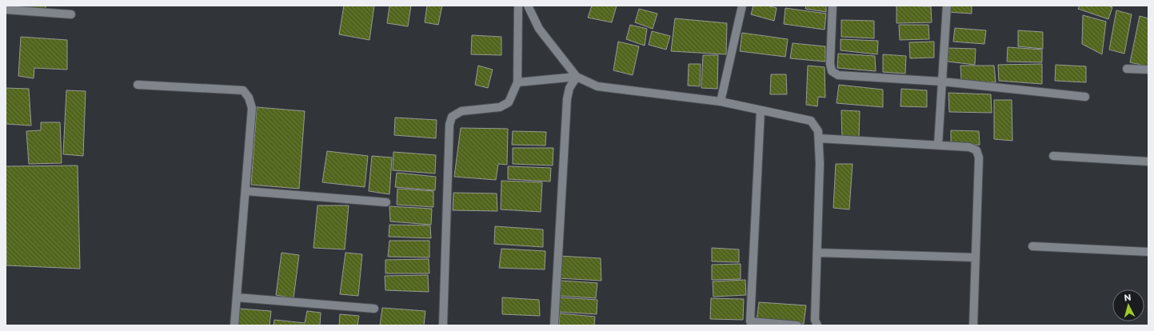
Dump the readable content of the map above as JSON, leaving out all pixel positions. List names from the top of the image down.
{
  "north": "top"
}
